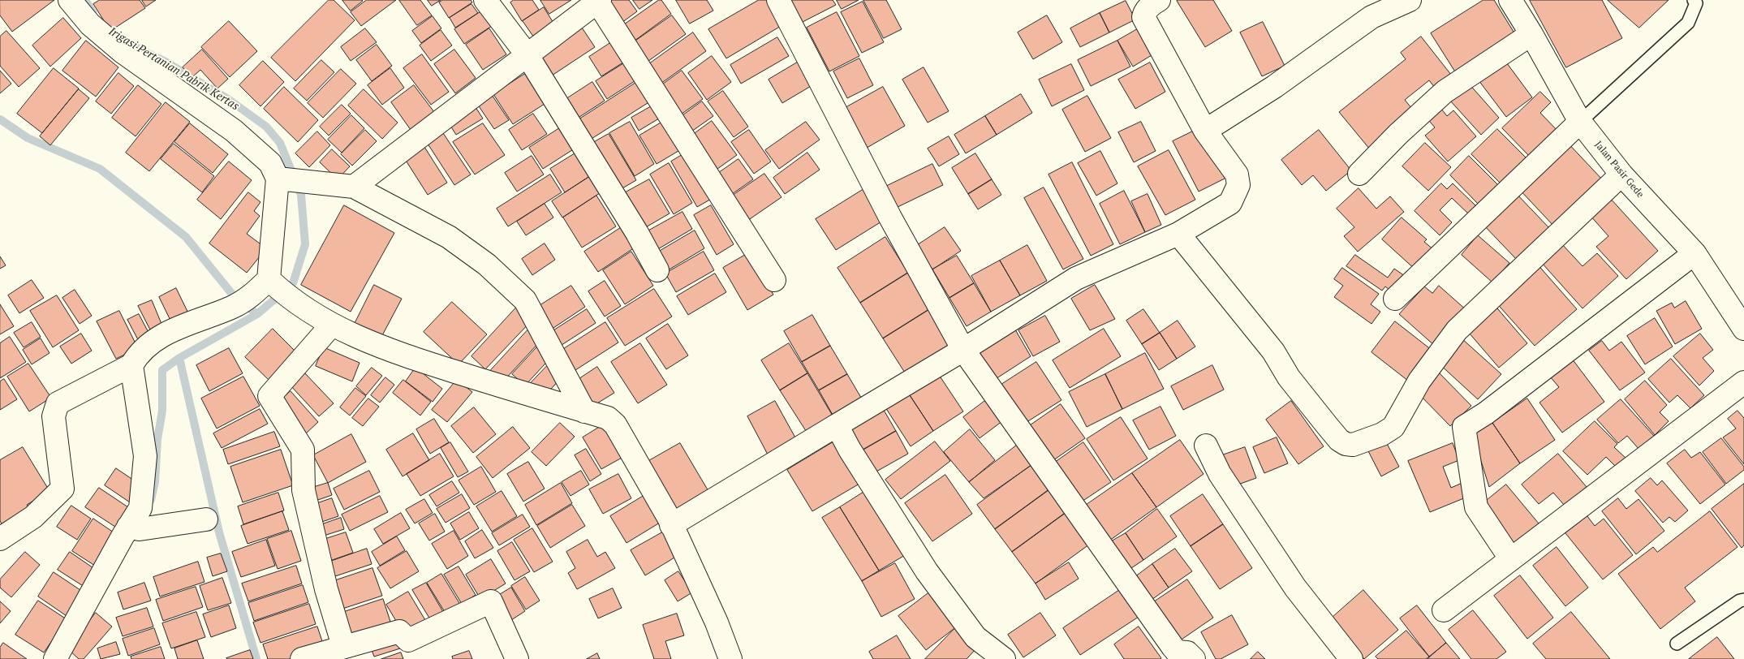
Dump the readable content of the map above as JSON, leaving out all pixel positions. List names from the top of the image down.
{
  "streets": {
    "street": ["Jalan Pasir Gede"]
  },
  "water": ["Irigasi Pertanian Pabrik Kertas"]
}
